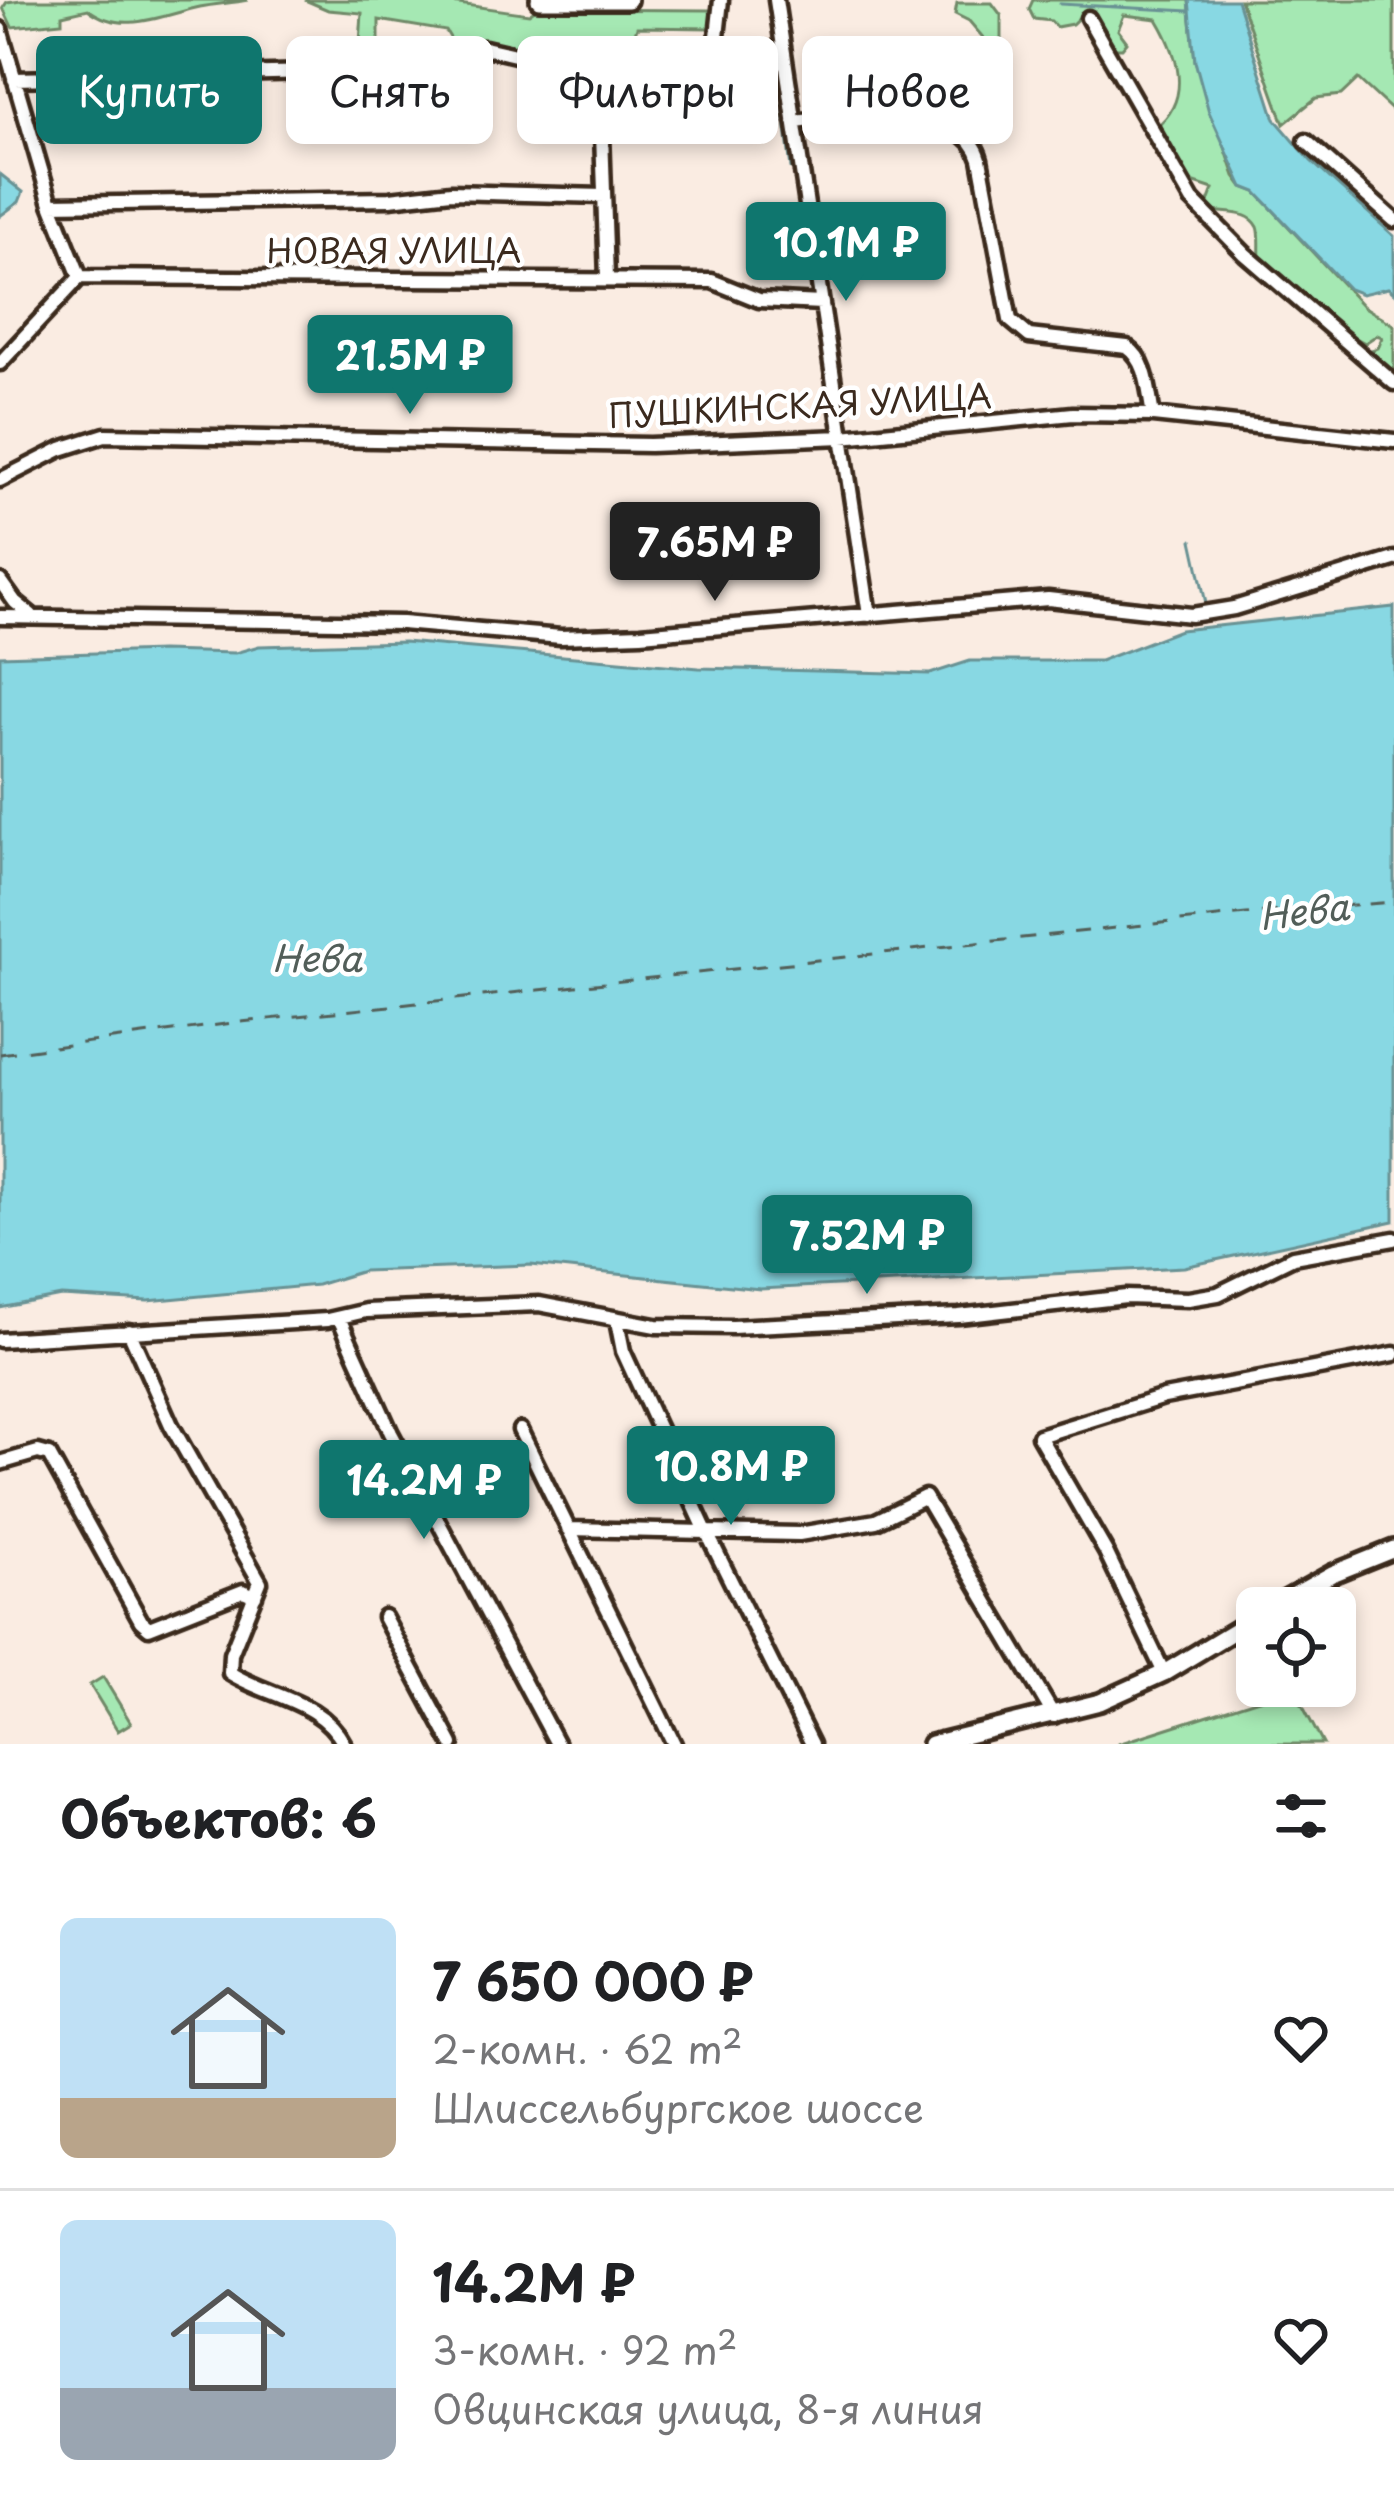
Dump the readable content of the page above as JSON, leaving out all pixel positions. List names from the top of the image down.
{
  "streets": {
    "street": ["НОВАЯ УЛИЦА", "ПУШКИНСКАЯ УЛИЦА"]
  },
  "water": ["Нева"],
  "page": {
    "chip": [
      "Купить",
      "Снять",
      "Фильтры",
      "Новое"
    ],
    "price": [
      "10.1M ₽",
      "21.5M ₽",
      "7.65M ₽",
      "7.52M ₽",
      "10.8M ₽",
      "14.2M ₽"
    ],
    "heading": "Объектов: 6",
    "list": [
      {
        "name": "7 650 000 ₽",
        "note": "2-комн. · 62 m² · Шлиссельбургское шоссе"
      },
      {
        "name": "14.2M ₽",
        "note": "3-комн. · 92 m² · Овцинская улица, 8-я линия"
      }
    ]
  }
}
